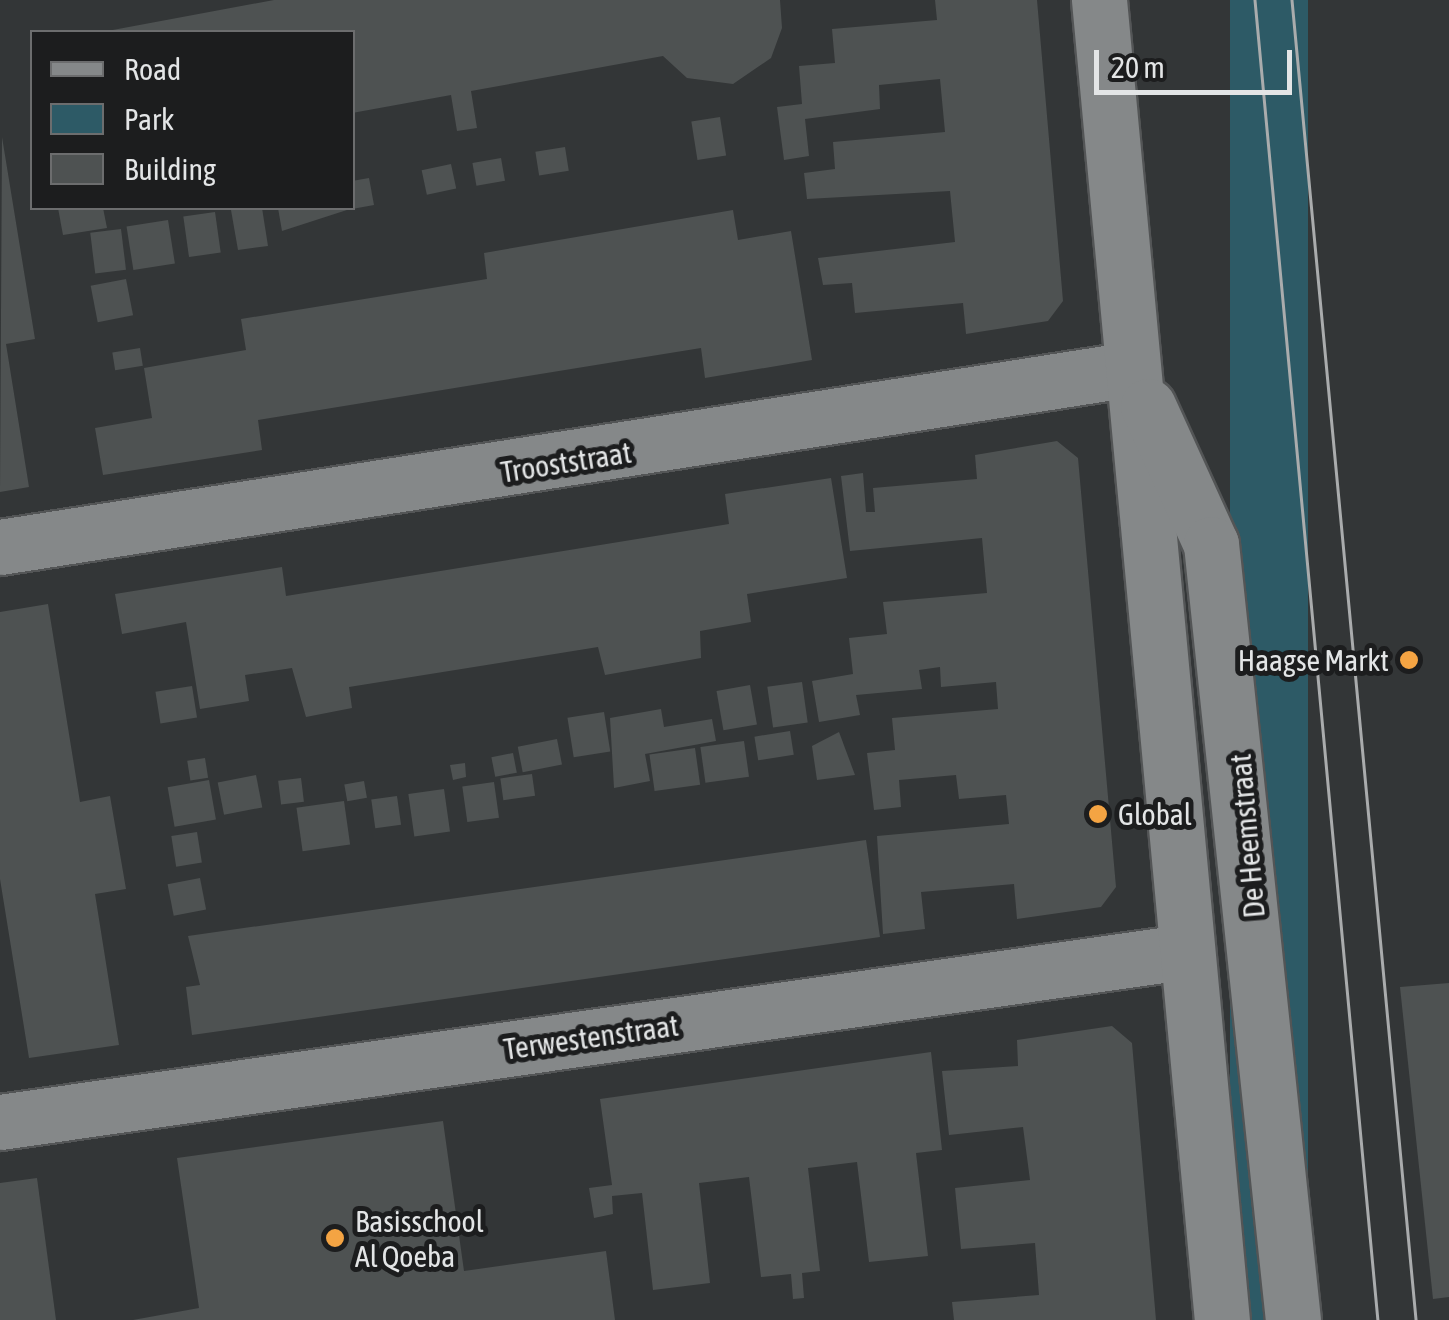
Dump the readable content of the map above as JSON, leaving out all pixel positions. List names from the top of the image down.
{
  "streets": {
    "street": ["Trooststraat", "De Heemstraat", "Terwestenstraat"]
  },
  "crossings": [
    ["Trooststraat", "De Heemstraat"],
    ["De Heemstraat", "Terwestenstraat"]
  ],
  "places": ["Haagse Markt", "Global", "Basisschool Al Qoeba"],
  "legend": ["Road", "Park", "Building"],
  "scale_bar": "20 m"
}
